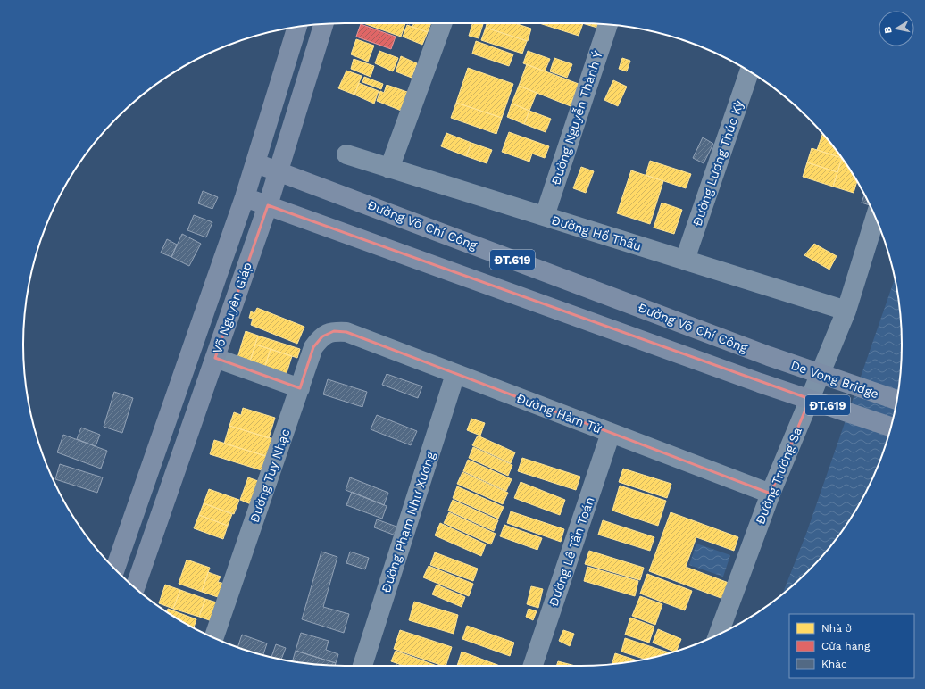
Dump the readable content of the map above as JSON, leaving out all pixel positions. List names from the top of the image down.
{
  "streets": {
    "main road": [
      "Đường Võ Chí Công",
      "ĐT.619",
      "Võ Nguyên Giáp",
      "De Vong Bridge"
    ],
    "street": [
      "Đường Nguyễn Thành Ý",
      "Đường Lương Thúc Kỳ",
      "Đường Hồ Thấu",
      "Đường Hàm Tử",
      "Đường Tuy Nhạc",
      "Đường Trường Sa",
      "Đường Phạm Như Xương",
      "Đường Lê Tấn Toán"
    ]
  },
  "crossings": [
    ["Đường Nguyễn Thành Ý", "Đường Hồ Thấu"],
    ["Đường Lương Thúc Kỳ", "Đường Hồ Thấu"],
    ["Đường Võ Chí Công", "Võ Nguyên Giáp"],
    ["Đường Võ Chí Công", "De Vong Bridge"],
    ["Đường Hồ Thấu", "Đường Trường Sa"],
    ["ĐT.619", "Võ Nguyên Giáp"],
    ["Đường Hàm Tử", "Đường Tuy Nhạc"],
    ["Đường Hàm Tử", "Đường Trường Sa"],
    ["Đường Hàm Tử", "Đường Phạm Như Xương"],
    ["Đường Hàm Tử", "Đường Lê Tấn Toán"]
  ],
  "legend": ["Nhà ở", "Cửa hàng", "Khác"],
  "north": "left"
}
